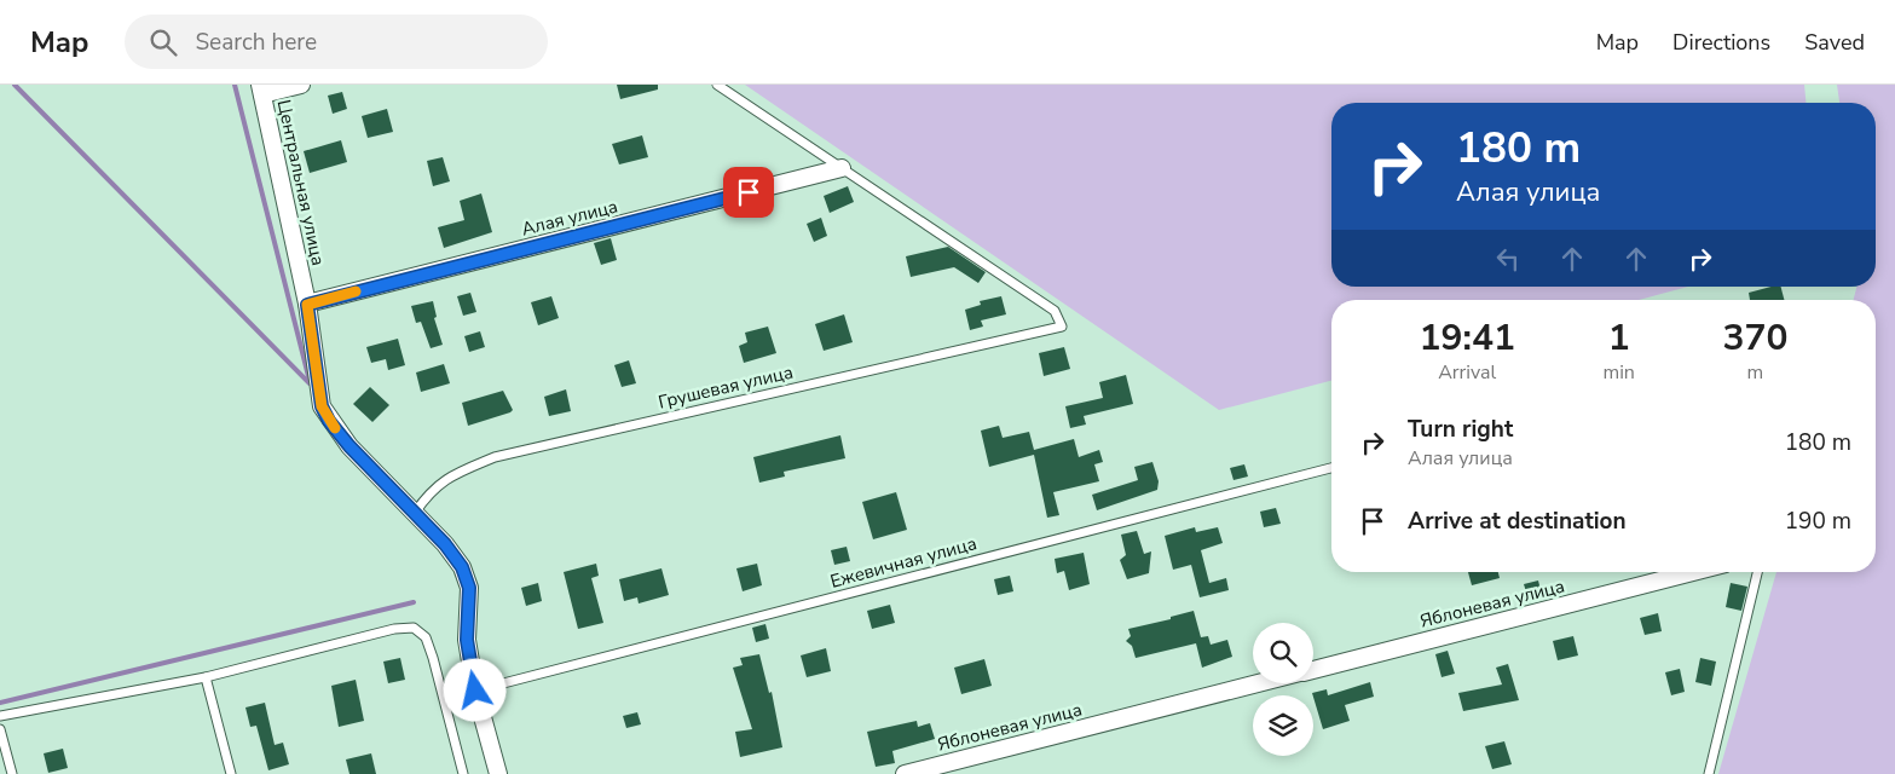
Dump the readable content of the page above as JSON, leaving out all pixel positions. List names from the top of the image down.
{
  "streets": {
    "street": ["Центральная улица", "Алая улица", "Яблоневая улица"],
    "lane": ["Грушевая улица", "Ежевичная улица"]
  },
  "crossings": [
    ["Центральная улица", "Алая улица"],
    ["Центральная улица", "Грушевая улица"],
    ["Центральная улица", "Ежевичная улица"],
    ["Алая улица", "Грушевая улица"]
  ],
  "page": {
    "header": "Map",
    "search": "Search here",
    "nav": ["Map", "Directions", "Saved"],
    "turn": ["180 m", "Алая улица"],
    "eta": [
      "19:41",
      "Arrival",
      "1",
      "min",
      "370",
      "m"
    ],
    "list": [
      {
        "name": "Turn right",
        "note": "Алая улица",
        "value": "180 m"
      },
      {
        "name": "Arrive at destination",
        "value": "190 m"
      }
    ]
  }
}
